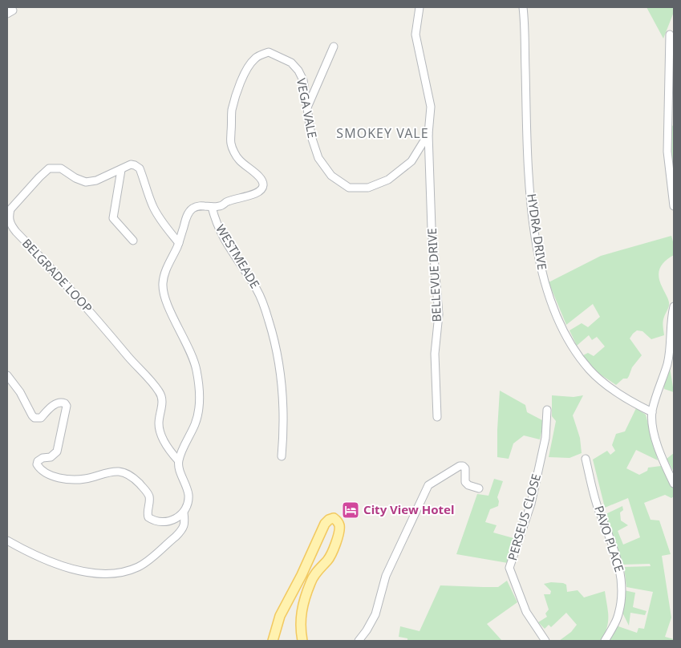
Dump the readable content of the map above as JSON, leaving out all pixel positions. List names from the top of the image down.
{
  "streets": {
    "street": [
      "VEGA VALE",
      "HYDRA DRIVE",
      "WESTMEADE",
      "BELLEVUE DRIVE",
      "BELGRADE LOOP",
      "PERSEUS CLOSE",
      "PAVO PLACE"
    ]
  },
  "crossings": [
    ["VEGA VALE", "WESTMEADE"],
    ["VEGA VALE", "BELLEVUE DRIVE"]
  ],
  "districts": ["SMOKEY VALE"],
  "places": {
    "hotel": ["City View Hotel"]
  }
}
